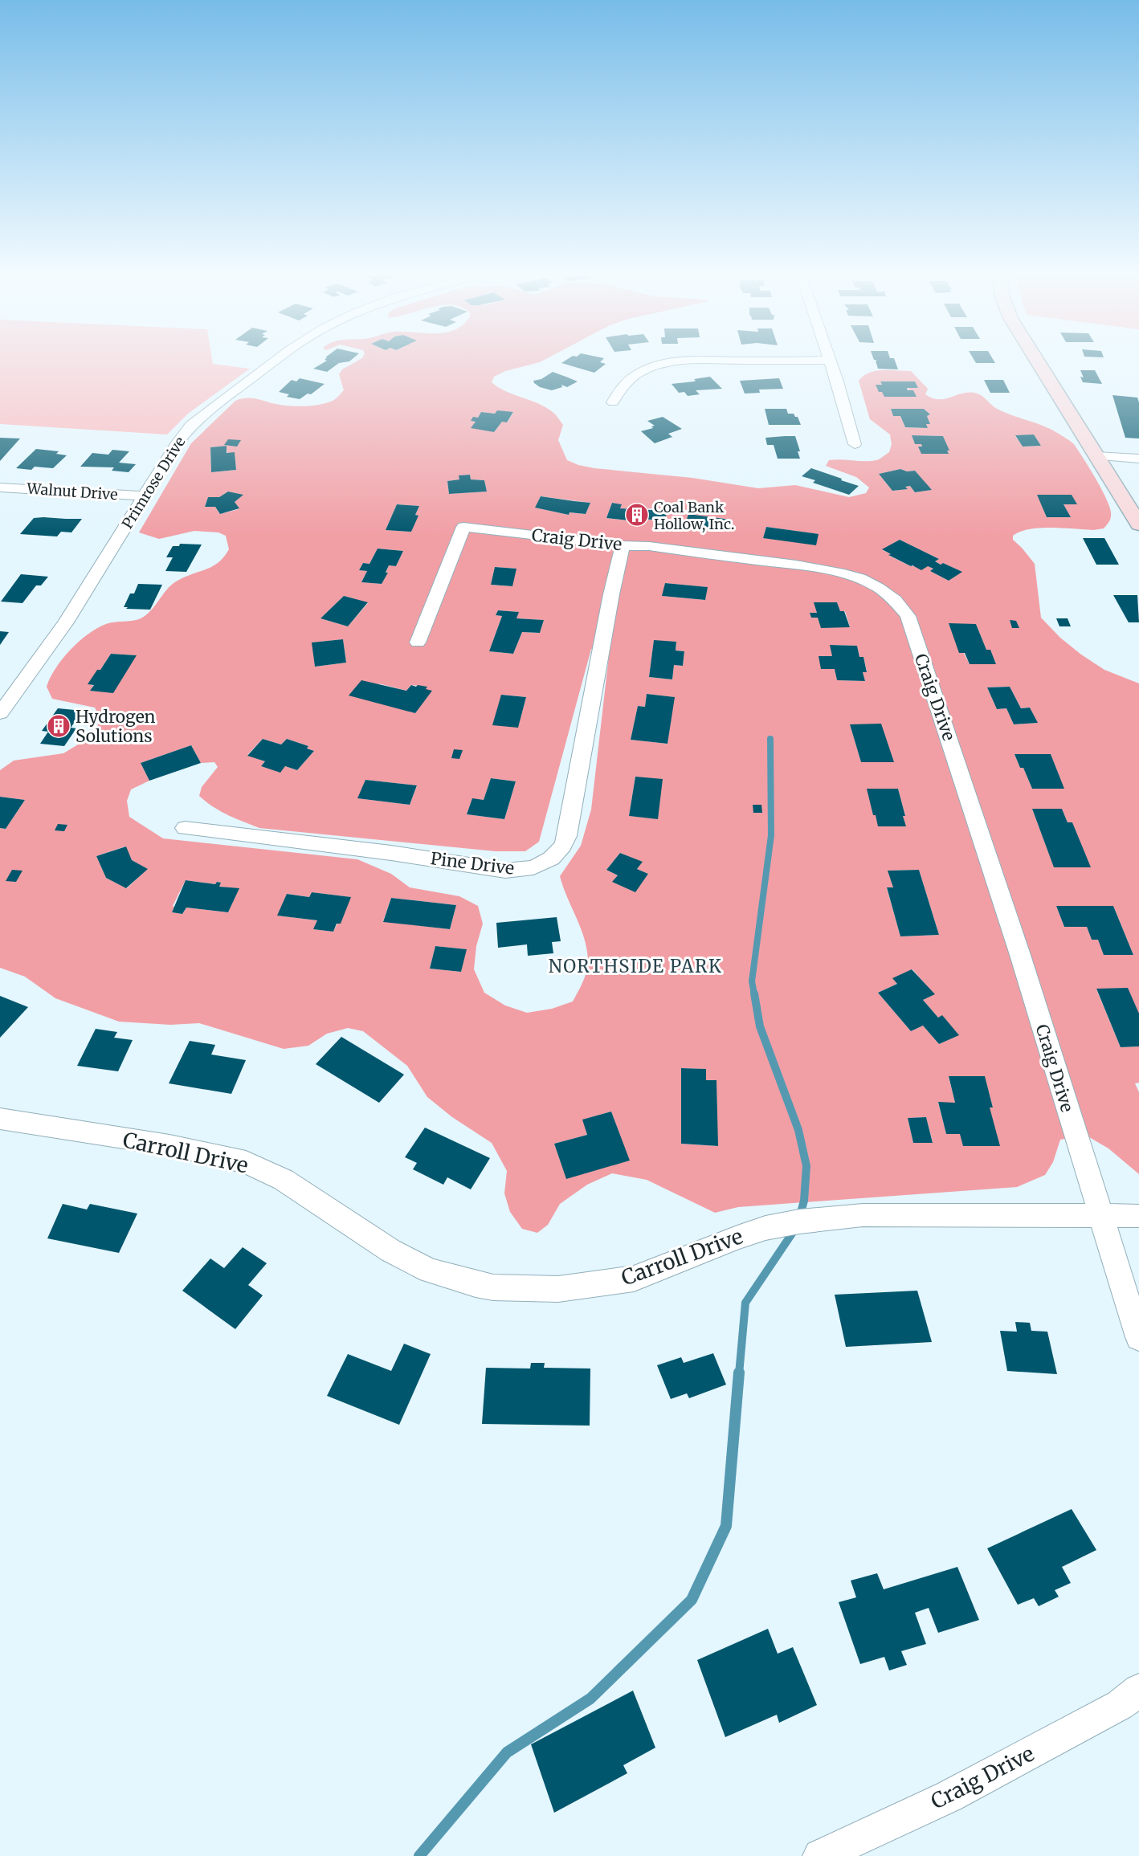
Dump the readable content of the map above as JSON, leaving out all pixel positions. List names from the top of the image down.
{
  "streets": {
    "street": [
      "Primrose Drive",
      "Walnut Drive",
      "Craig Drive",
      "Pine Drive",
      "Carroll Drive"
    ]
  },
  "crossings": [
    ["Primrose Drive", "Walnut Drive"],
    ["Craig Drive", "Pine Drive"],
    ["Craig Drive", "Carroll Drive"]
  ],
  "districts": ["NORTHSIDE PARK"],
  "places": {
    "building": ["Coal Bank Hollow, Inc.", "Hydrogen Solutions"]
  }
}
